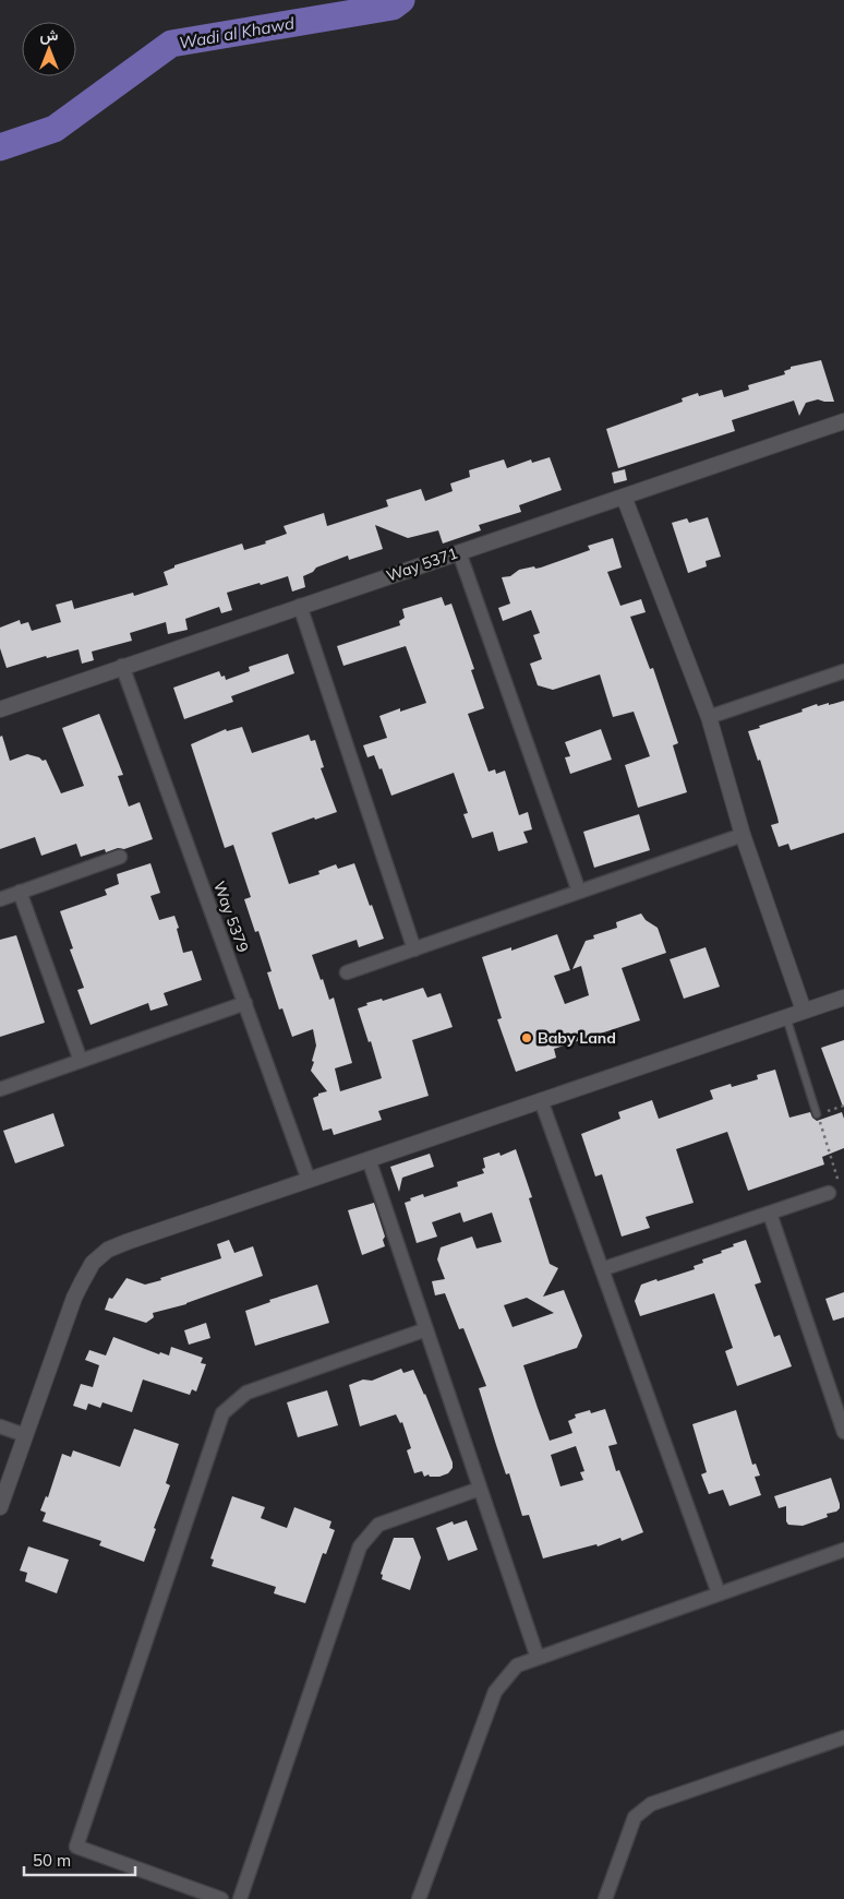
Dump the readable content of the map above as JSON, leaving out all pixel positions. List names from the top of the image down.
{
  "streets": {
    "street": ["Way 5371", "Way 5379"]
  },
  "crossings": [
    ["Way 5371", "Way 5379"]
  ],
  "water": ["Wadi al Khawd"],
  "places": ["Baby Land"],
  "scale_bar": "50 m",
  "north": "top"
}
